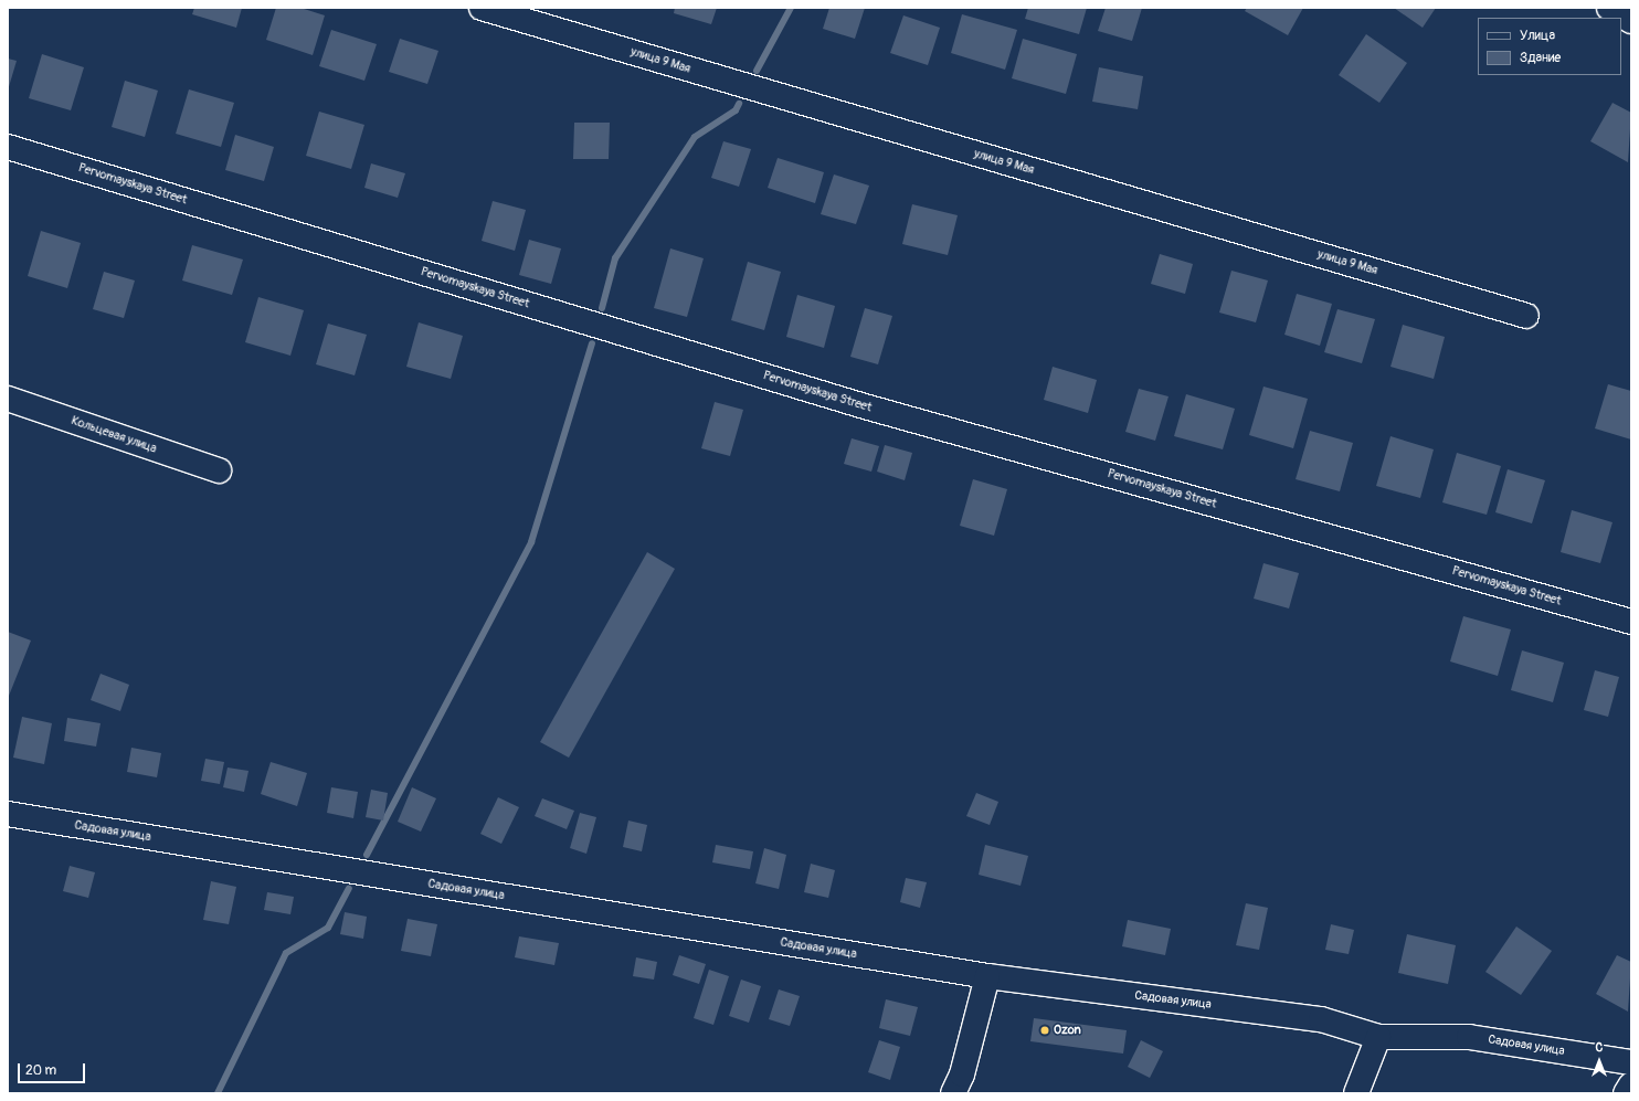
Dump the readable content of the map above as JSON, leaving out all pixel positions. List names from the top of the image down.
{
  "streets": {
    "street": [
      "улица 9 Мая",
      "Pervomayskaya Street",
      "Кольцевая улица",
      "Садовая улица"
    ]
  },
  "places": ["Ozon"],
  "legend": ["Улица", "Здание"],
  "scale_bar": "20 m",
  "north": "top"
}
